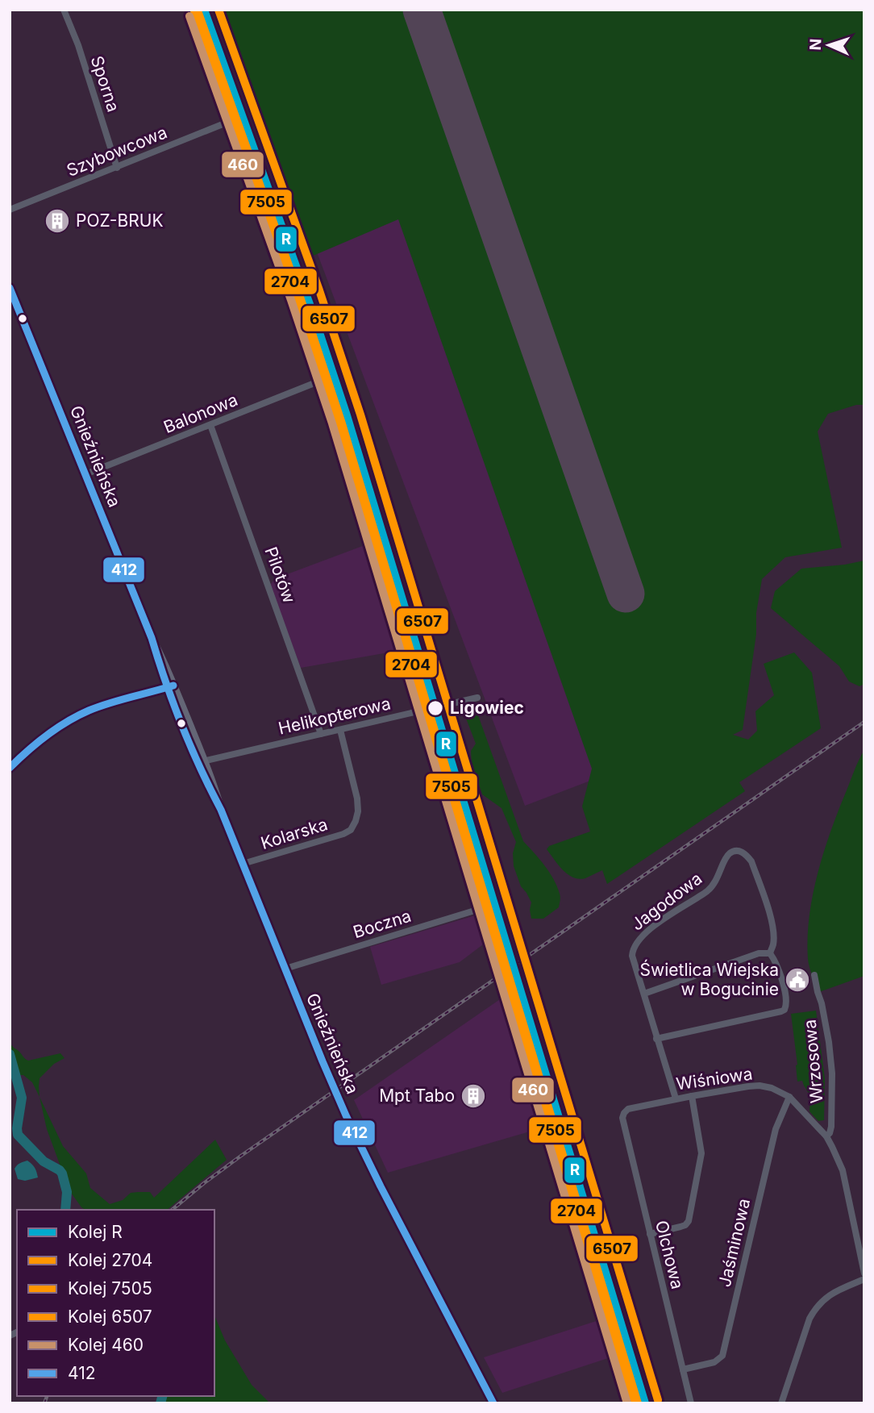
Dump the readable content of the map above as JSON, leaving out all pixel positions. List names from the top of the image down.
{
  "streets": {
    "main road": ["Gnieźnieńska"],
    "street": [
      "Sporna",
      "Szybowcowa",
      "Balonowa",
      "Pilotów",
      "Helikopterowa",
      "Kolarska",
      "Jagodowa",
      "Boczna",
      "Wrzosowa",
      "Wiśniowa",
      "Jaśminowa",
      "Olchowa"
    ]
  },
  "crossings": [
    ["Sporna", "Szybowcowa"],
    ["Szybowcowa", "Balonowa"],
    ["Balonowa", "Gnieźnieńska"],
    ["Balonowa", "Pilotów"],
    ["Gnieźnieńska", "Helikopterowa"],
    ["Gnieźnieńska", "Kolarska"],
    ["Gnieźnieńska", "Boczna"],
    ["Pilotów", "Helikopterowa"],
    ["Helikopterowa", "Kolarska"],
    ["Wrzosowa", "Wiśniowa"],
    ["Wiśniowa", "Jaśminowa"],
    ["Wiśniowa", "Olchowa"],
    ["Jaśminowa", "Olchowa"]
  ],
  "places": {
    "building": ["POZ-BRUK", "Mpt Tabo"],
    "other": ["Ligowiec"],
    "public building": ["Świetlica Wiejska w Bogucinie"]
  },
  "lines": [
    "rail line R",
    "rail line 6507",
    "rail line 2704",
    "rail line 7505",
    "rail line 460",
    "transit line 412"
  ],
  "legend": [
    "Kolej R",
    "Kolej 2704",
    "Kolej 7505",
    "Kolej 6507",
    "Kolej 460",
    "412"
  ],
  "north": "left"
}
